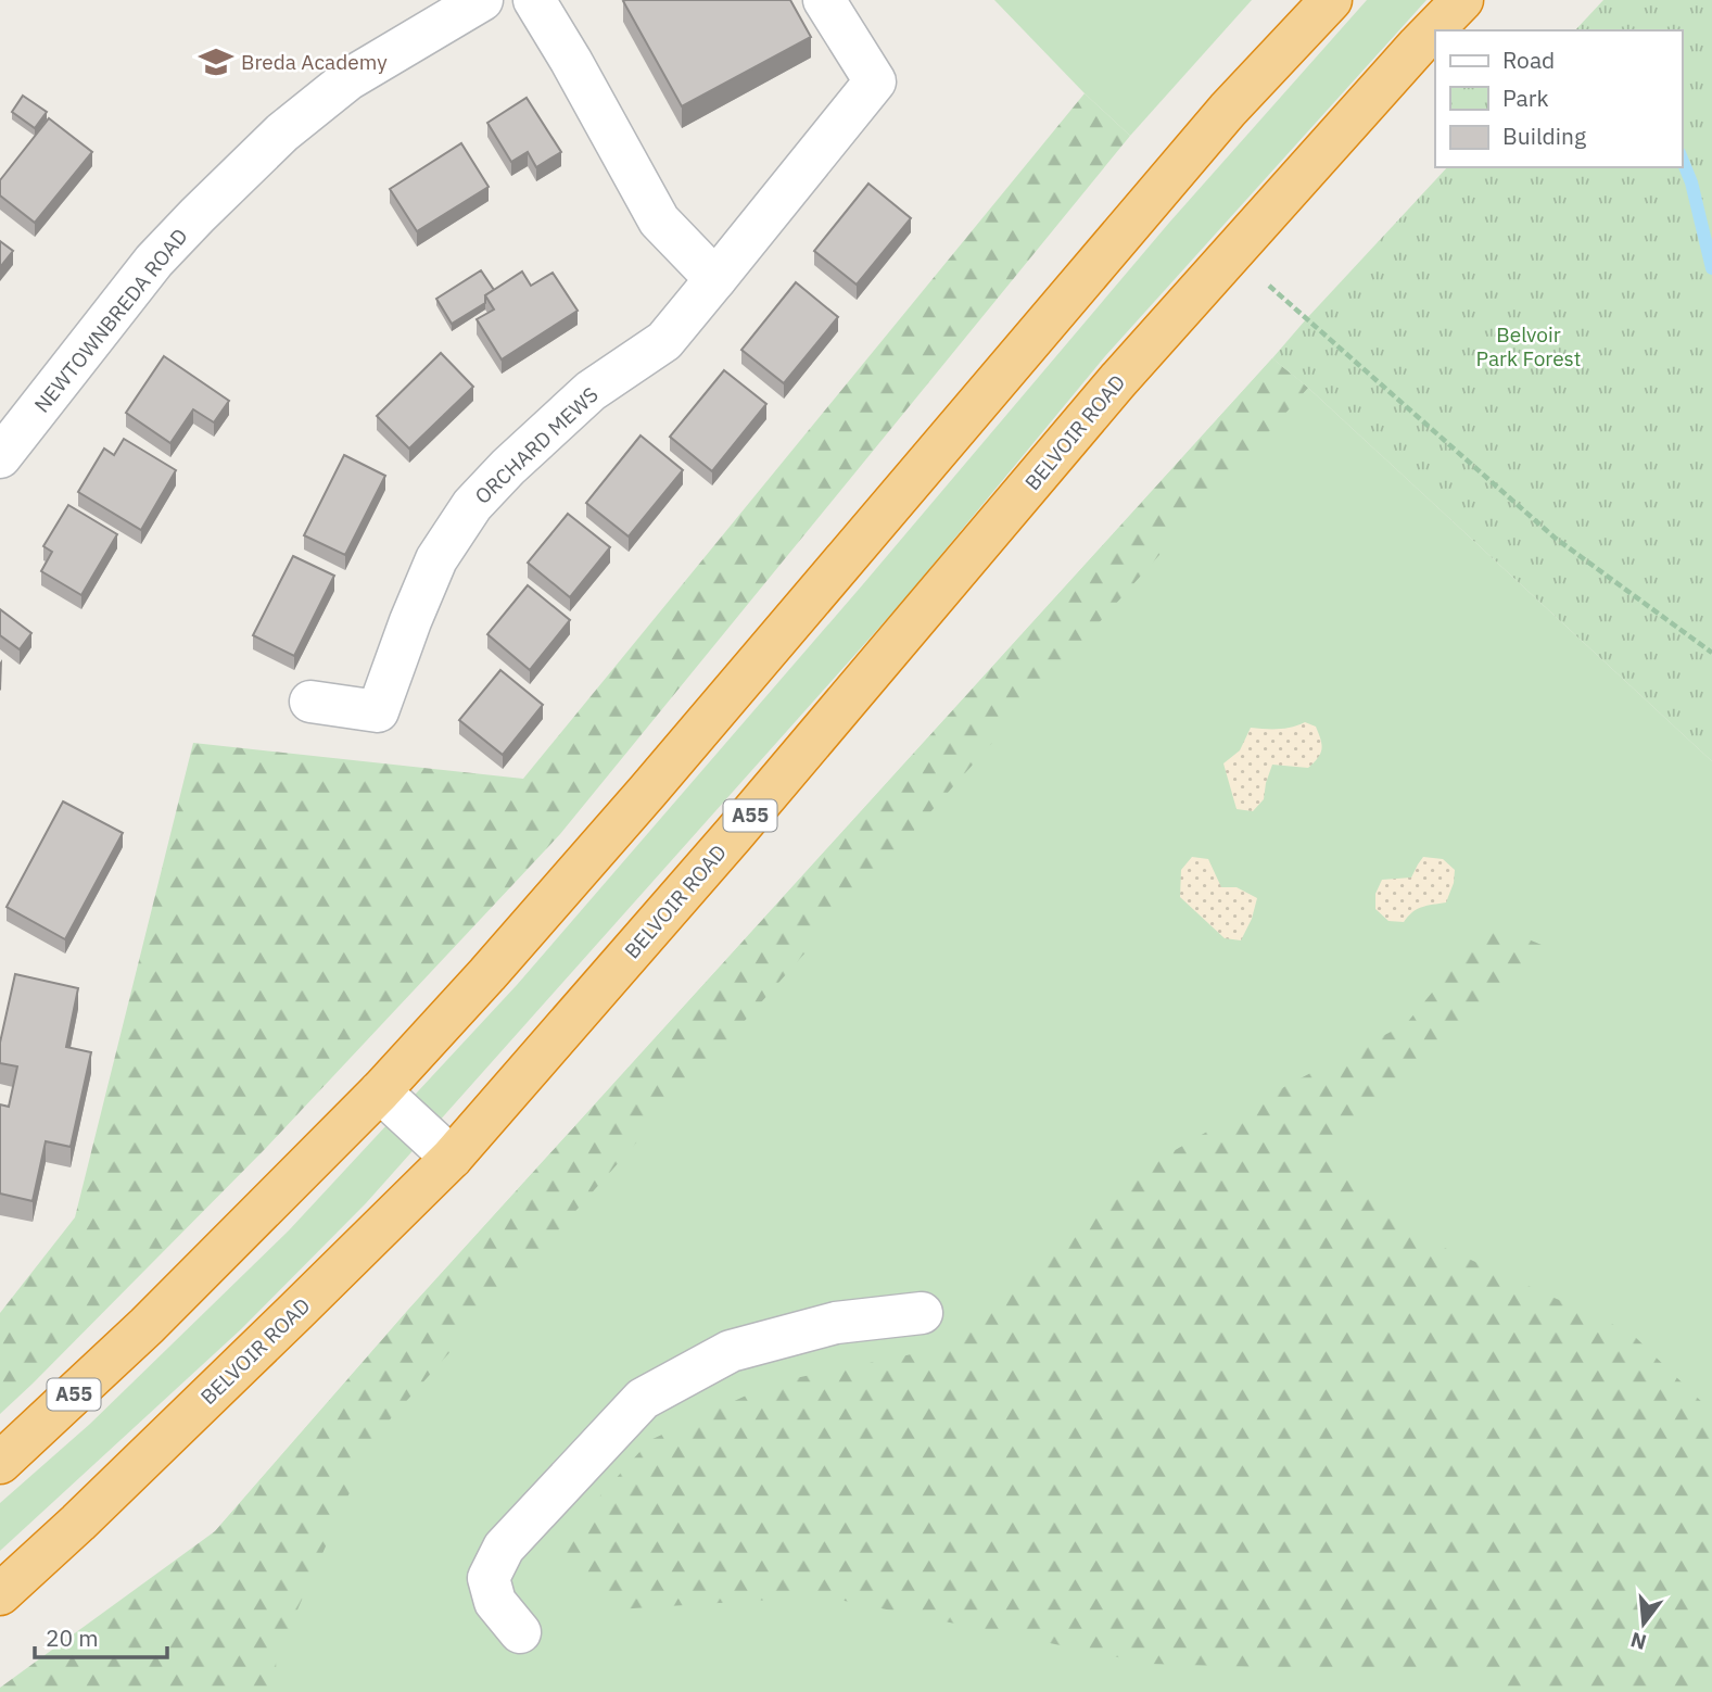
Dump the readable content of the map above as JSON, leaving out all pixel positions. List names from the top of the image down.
{
  "streets": {
    "highway": ["BELVOIR ROAD", "A55"],
    "street": ["NEWTOWNBREDA ROAD", "ORCHARD MEWS"]
  },
  "parks": ["Belvoir Park Forest"],
  "places": {
    "school or university": ["Breda Academy"]
  },
  "legend": ["Road", "Park", "Building"],
  "scale_bar": "20 m",
  "north": "bottom"
}
